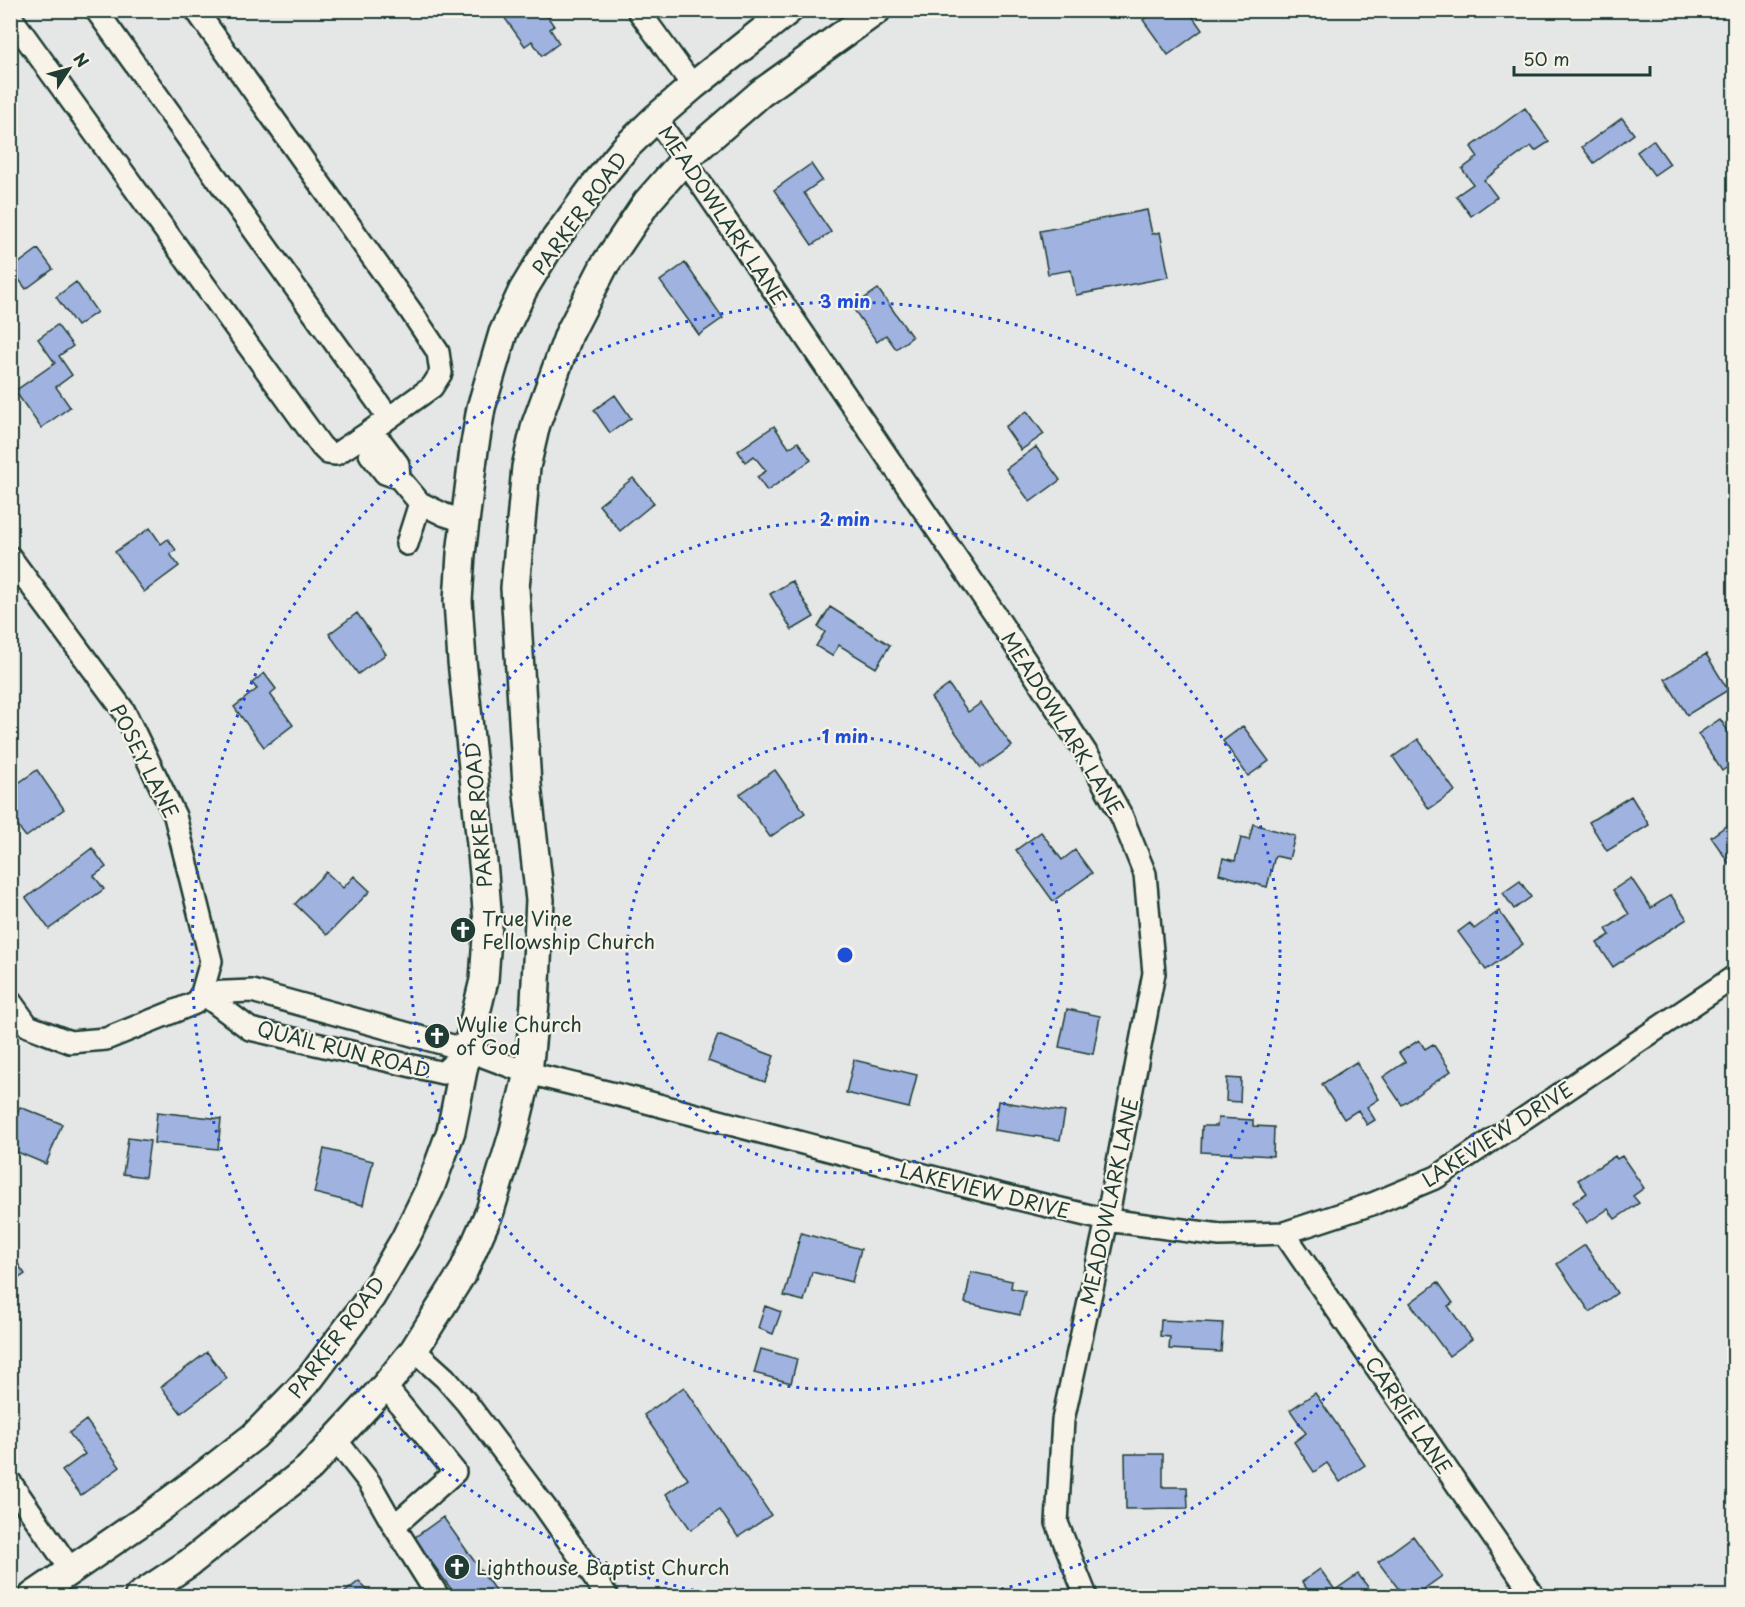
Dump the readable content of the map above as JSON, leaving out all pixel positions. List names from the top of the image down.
{
  "streets": {
    "main road": ["PARKER ROAD"],
    "street": [
      "MEADOWLARK LANE",
      "POSEY LANE",
      "QUAIL RUN ROAD",
      "LAKEVIEW DRIVE",
      "CARRIE LANE"
    ]
  },
  "crossings": [
    ["PARKER ROAD", "MEADOWLARK LANE"],
    ["PARKER ROAD", "QUAIL RUN ROAD"],
    ["PARKER ROAD", "LAKEVIEW DRIVE"],
    ["MEADOWLARK LANE", "LAKEVIEW DRIVE"],
    ["POSEY LANE", "QUAIL RUN ROAD"],
    ["QUAIL RUN ROAD", "LAKEVIEW DRIVE"],
    ["LAKEVIEW DRIVE", "CARRIE LANE"]
  ],
  "places": {
    "church": ["True Vine Fellowship Church", "Wylie Church of God", "Lighthouse Baptist Church"]
  },
  "scale_bar": "50 m",
  "north": "top right",
  "rings": ["3 min", "2 min", "1 min"]
}
